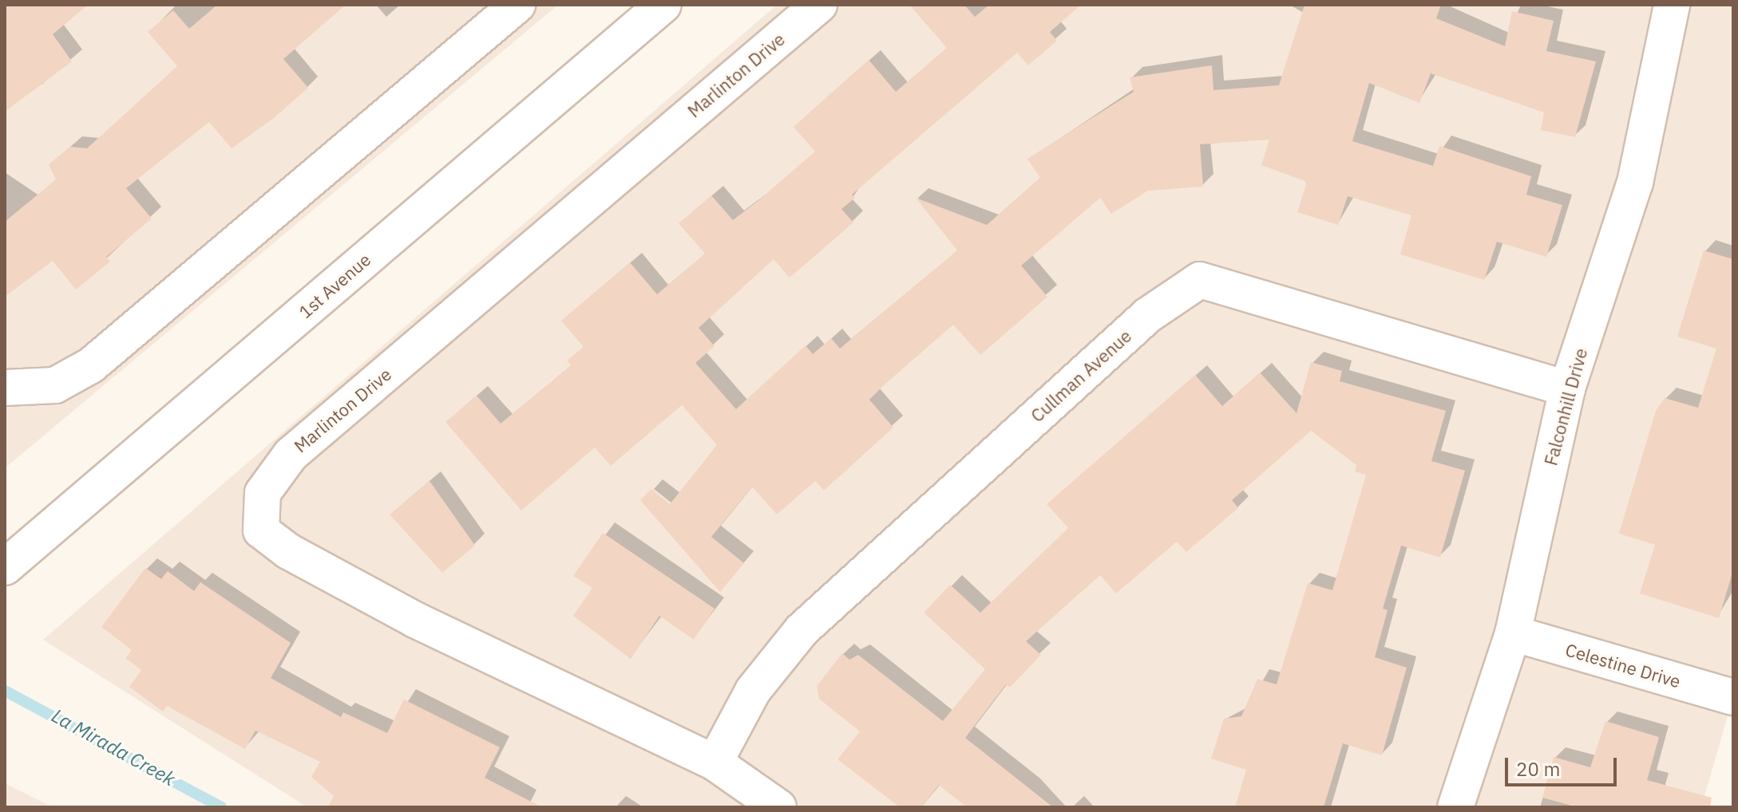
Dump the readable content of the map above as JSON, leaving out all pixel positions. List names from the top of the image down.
{
  "streets": {
    "street": [
      "Marlinton Drive",
      "1st Avenue",
      "Cullman Avenue",
      "Falconhill Drive",
      "Celestine Drive"
    ]
  },
  "crossings": [
    ["Marlinton Drive", "Cullman Avenue"],
    ["Cullman Avenue", "Falconhill Drive"],
    ["Falconhill Drive", "Celestine Drive"]
  ],
  "water": ["La Mirada Creek"],
  "scale_bar": "20 m"
}
